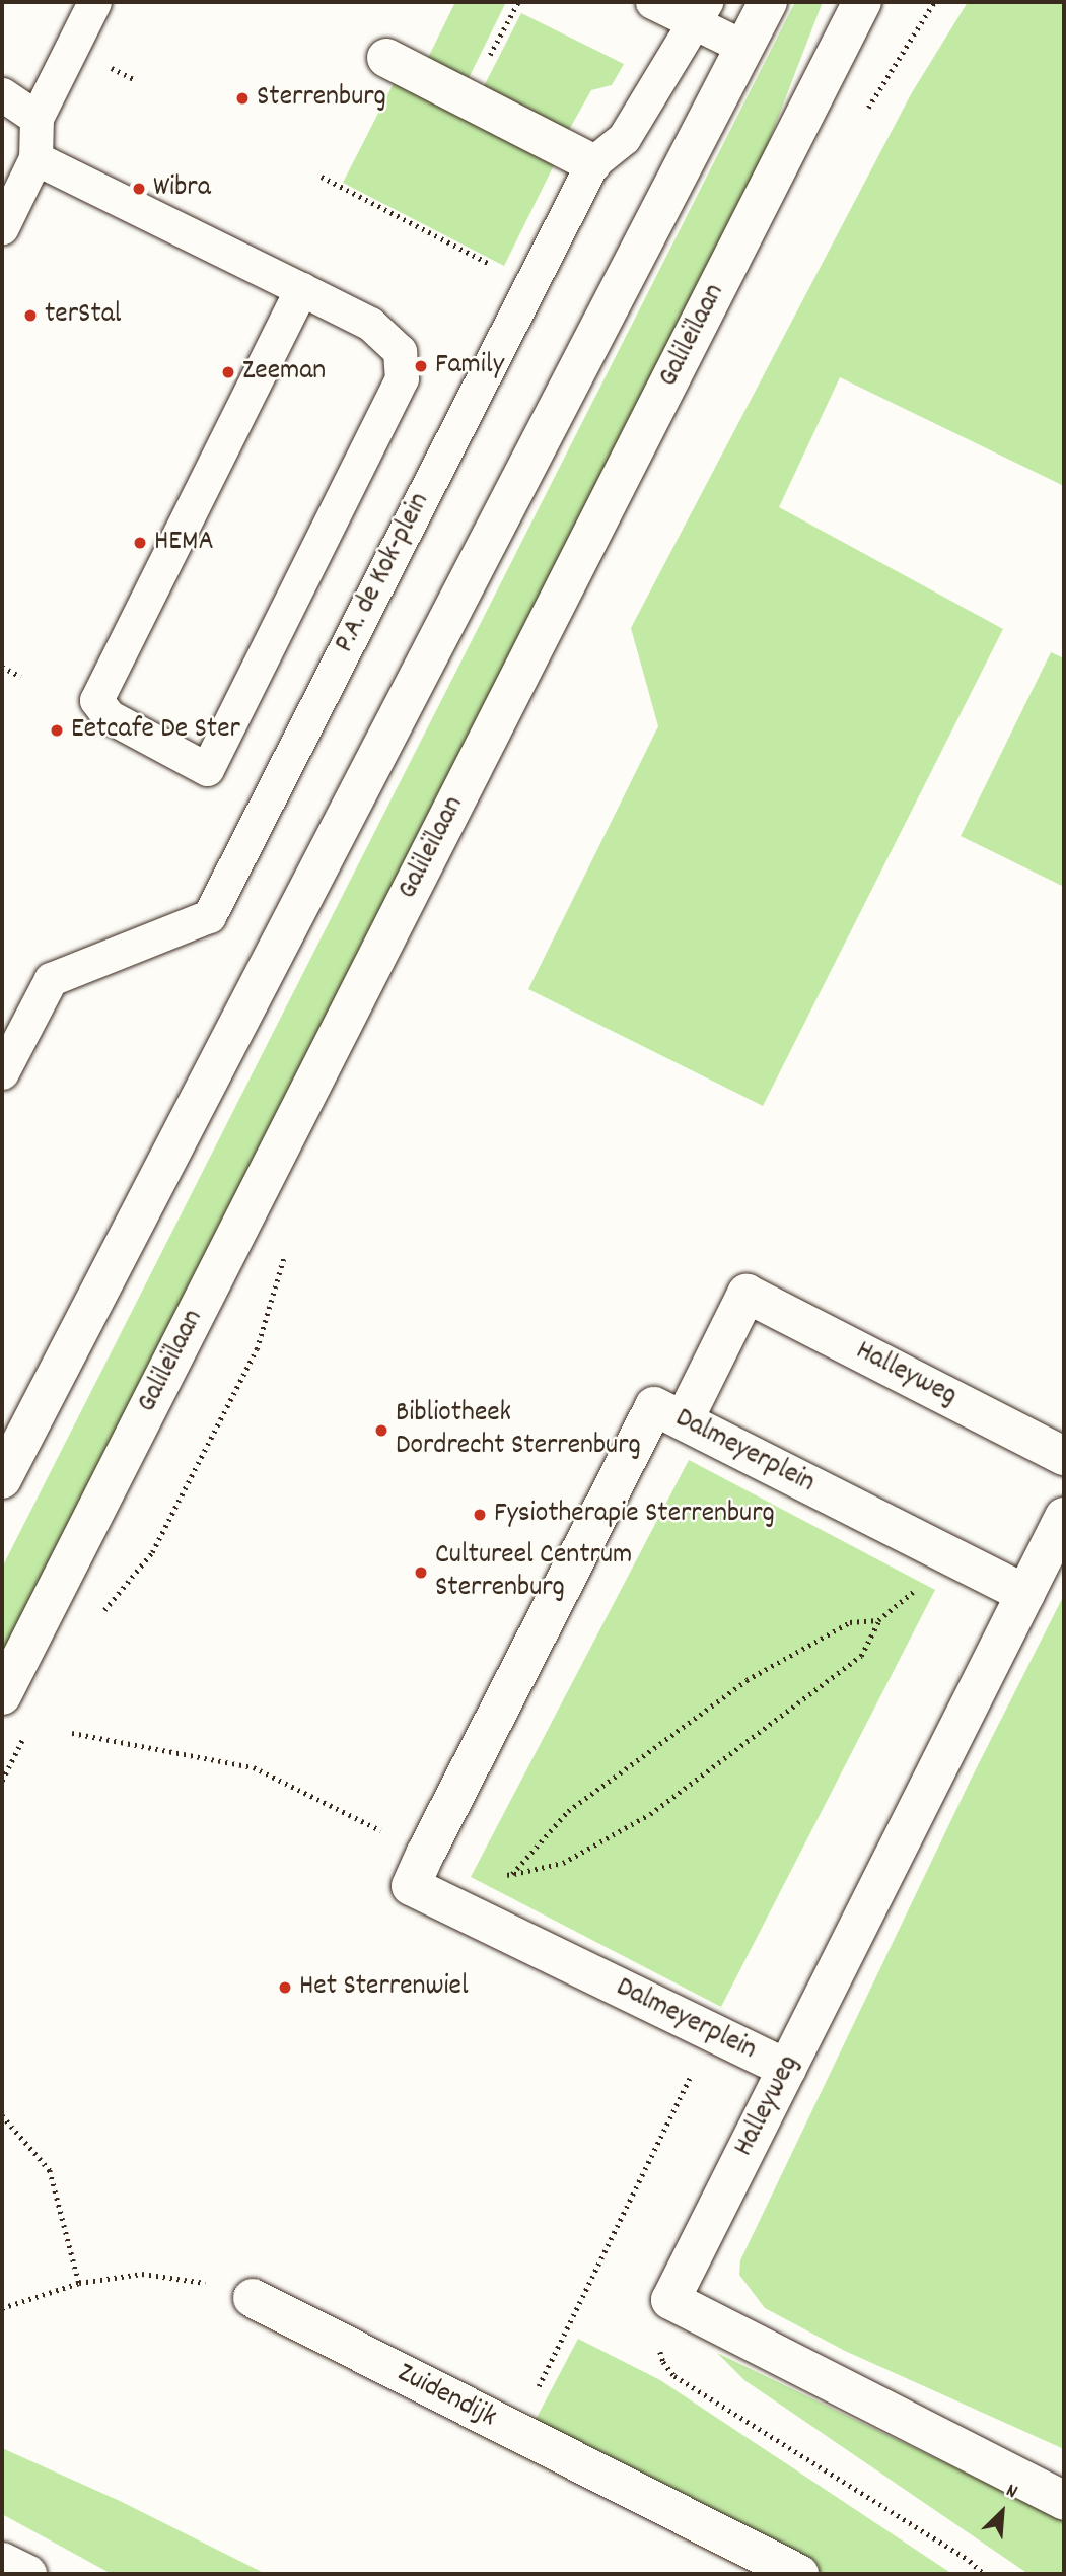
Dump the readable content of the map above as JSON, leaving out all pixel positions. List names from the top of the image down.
{
  "streets": {
    "street": [
      "Galileïlaan",
      "Halleyweg",
      "Dalmeyerplein",
      "Zuidendijk"
    ],
    "lane": ["P.A. de Kok-plein"]
  },
  "crossings": [
    ["Halleyweg", "Dalmeyerplein"]
  ],
  "places": [
    "Sterrenburg",
    "Wibra",
    "terStal",
    "Family",
    "Zeeman",
    "HEMA",
    "Eetcafe De Ster",
    "Bibliotheek Dordrecht Sterrenburg",
    "Fysiotherapie Sterrenburg",
    "Cultureel Centrum Sterrenburg",
    "Het Sterrenwiel"
  ],
  "north": "top right"
}
